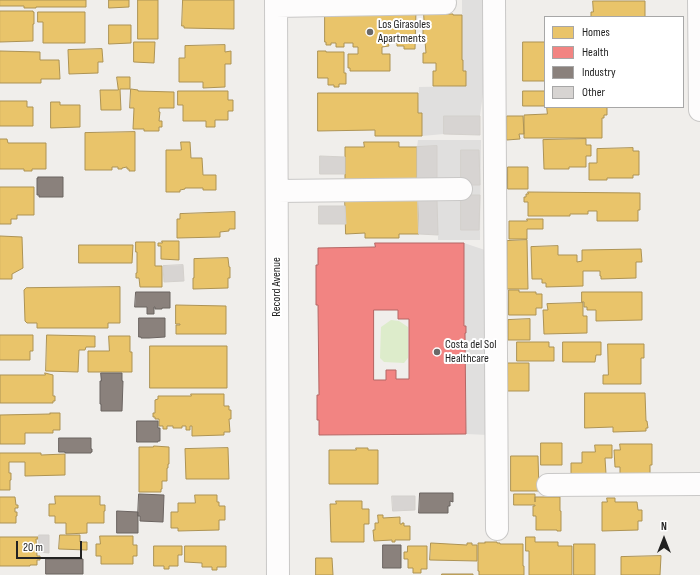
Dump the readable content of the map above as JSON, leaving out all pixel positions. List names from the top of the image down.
{
  "streets": {
    "street": ["Record Avenue"]
  },
  "places": ["Los Girasoles Apartments", "Costa del Sol Healthcare"],
  "legend": [
    "Homes",
    "Health",
    "Industry",
    "Other"
  ],
  "scale_bar": "20 m",
  "north": "top"
}
